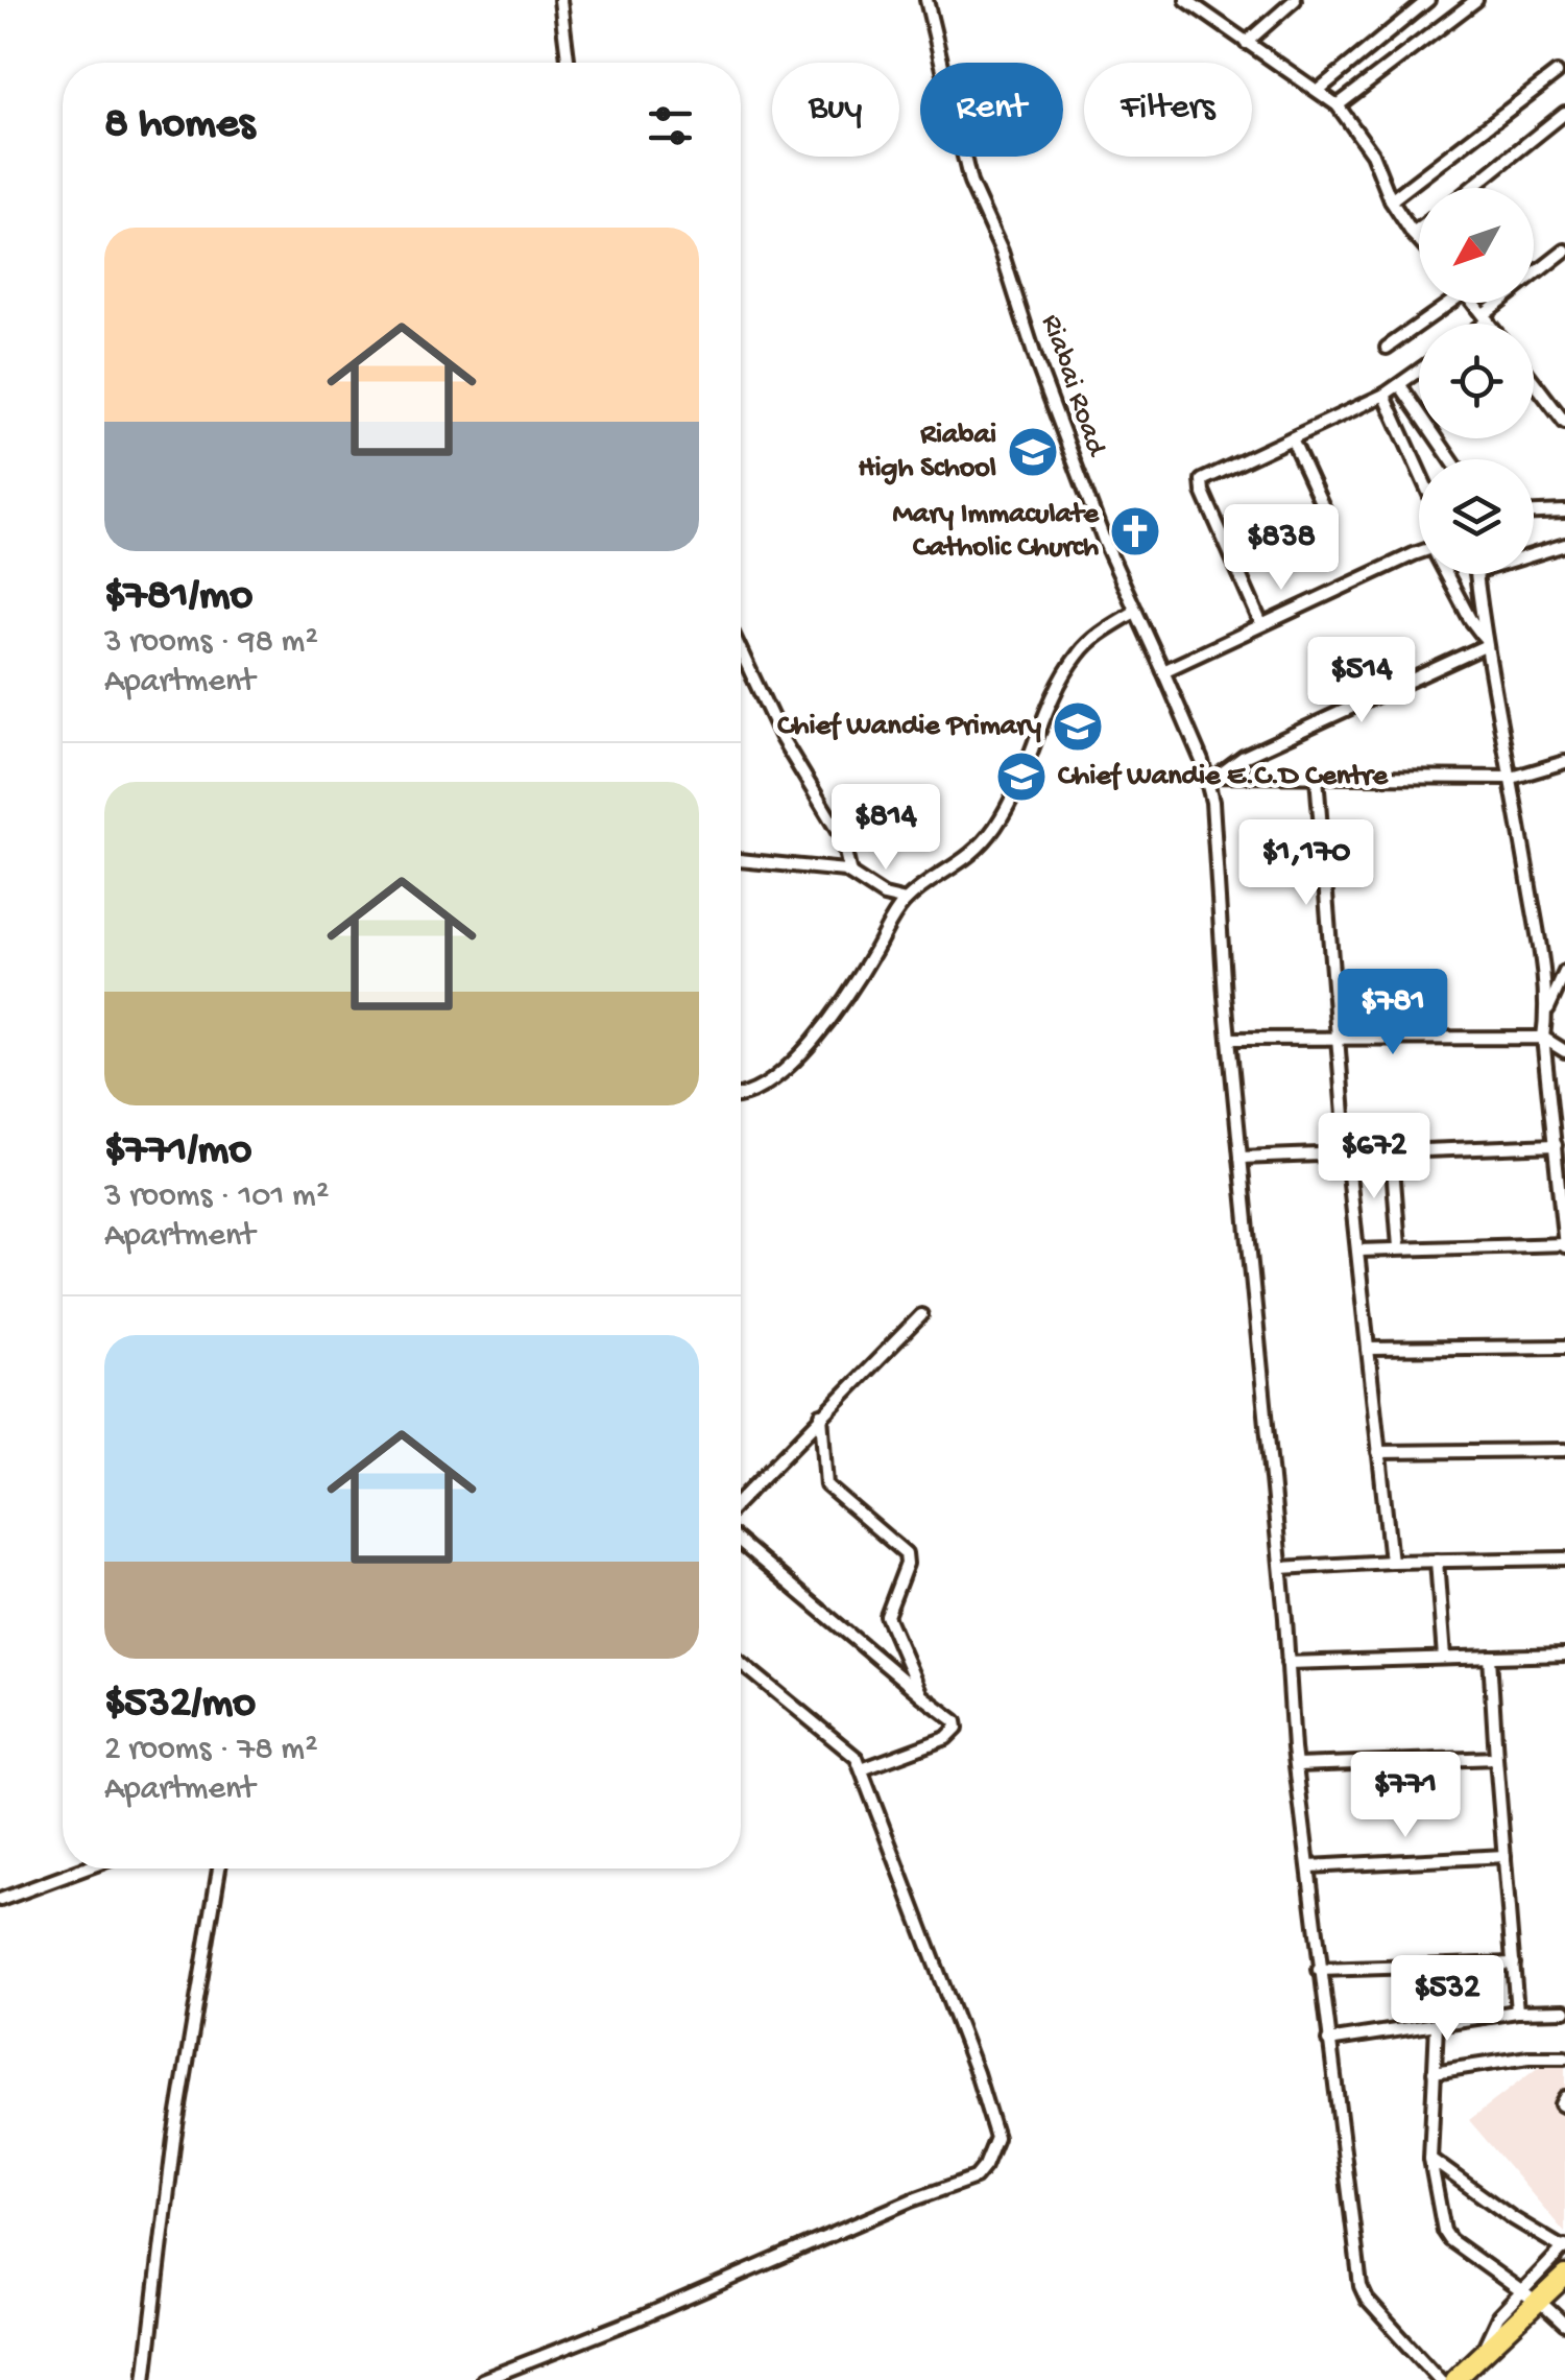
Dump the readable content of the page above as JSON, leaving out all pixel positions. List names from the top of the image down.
{
  "streets": {
    "street": ["Riabai Road"]
  },
  "places": {
    "school or university": ["Riabai High School", "Chief Wandie Primary", "Chief Wandie E.C.D Centre"],
    "church": ["Mary Immaculate Catholic Church"]
  },
  "north": "bottom left",
  "page": {
    "chip": ["Buy", "Rent", "Filters"],
    "heading": "8 homes",
    "list": [
      {
        "name": "$781/mo",
        "note": "3 rooms · 98 m² · Apartment"
      },
      {
        "name": "$771/mo",
        "note": "3 rooms · 101 m² · Apartment"
      },
      {
        "name": "$532/mo",
        "note": "2 rooms · 78 m² · Apartment"
      }
    ],
    "price": [
      "$838",
      "$514",
      "$814",
      "$1,170",
      "$781",
      "$672",
      "$771",
      "$532"
    ]
  }
}
